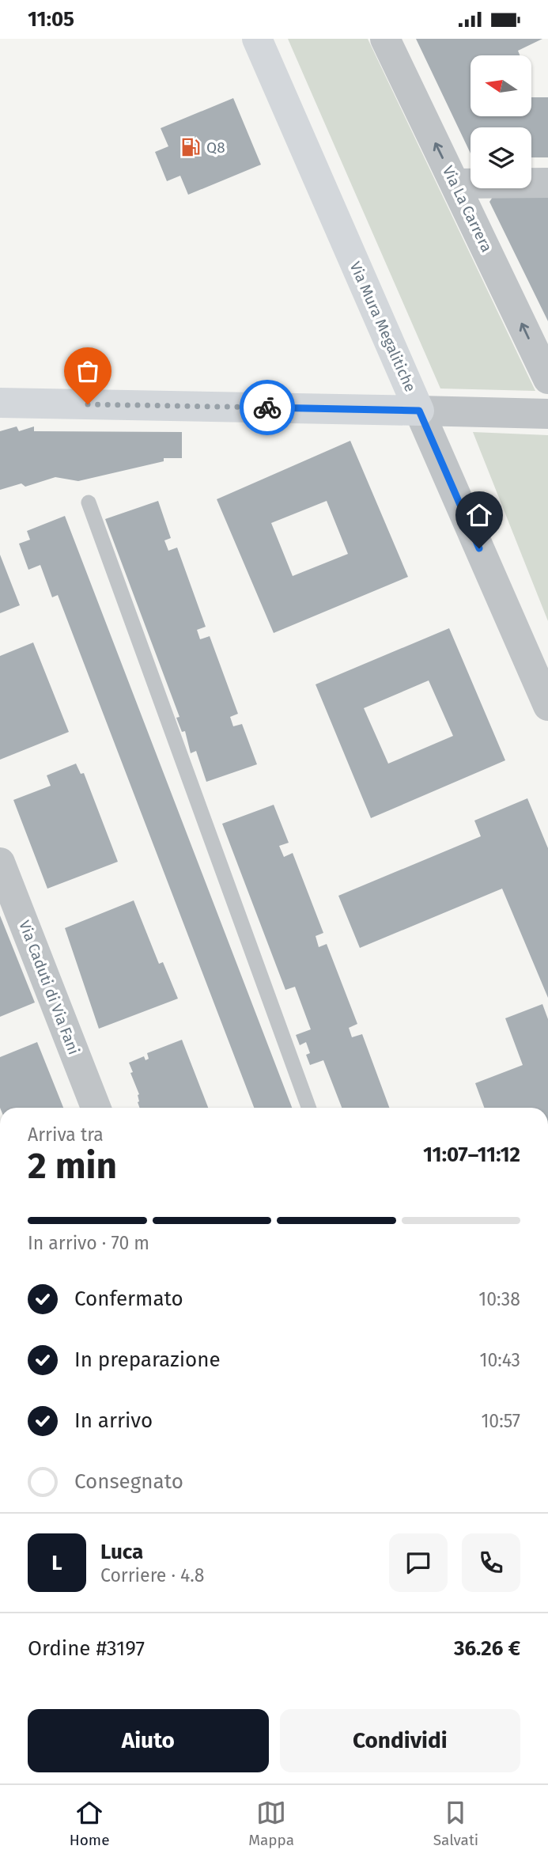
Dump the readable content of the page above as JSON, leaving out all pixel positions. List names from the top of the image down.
{
  "streets": {
    "main road": ["Via Mura Megalitiche"],
    "street": ["Via La Carrera", "Via Caduti di Via Fani"]
  },
  "one_way": ["Via La Carrera"],
  "places": {
    "fuel station": ["Q8"]
  },
  "north": "left",
  "page": {
    "status": "11:05",
    "heading": ["2 min", "Arriva tra", "11:07–11:12"],
    "panel": [
      "Luca",
      "Corriere · 4.8",
      "Ordine #3197",
      "36.26 €"
    ],
    "bar": "In arrivo · 70 m",
    "list": [
      ["Confermato", "10:38"],
      ["In preparazione", "10:43"],
      ["In arrivo", "10:57"],
      "Consegnato"
    ],
    "round": "L",
    "buttons": ["Aiuto", "Condividi"],
    "tabs": ["Home", "Mappa", "Salvati"]
  }
}
